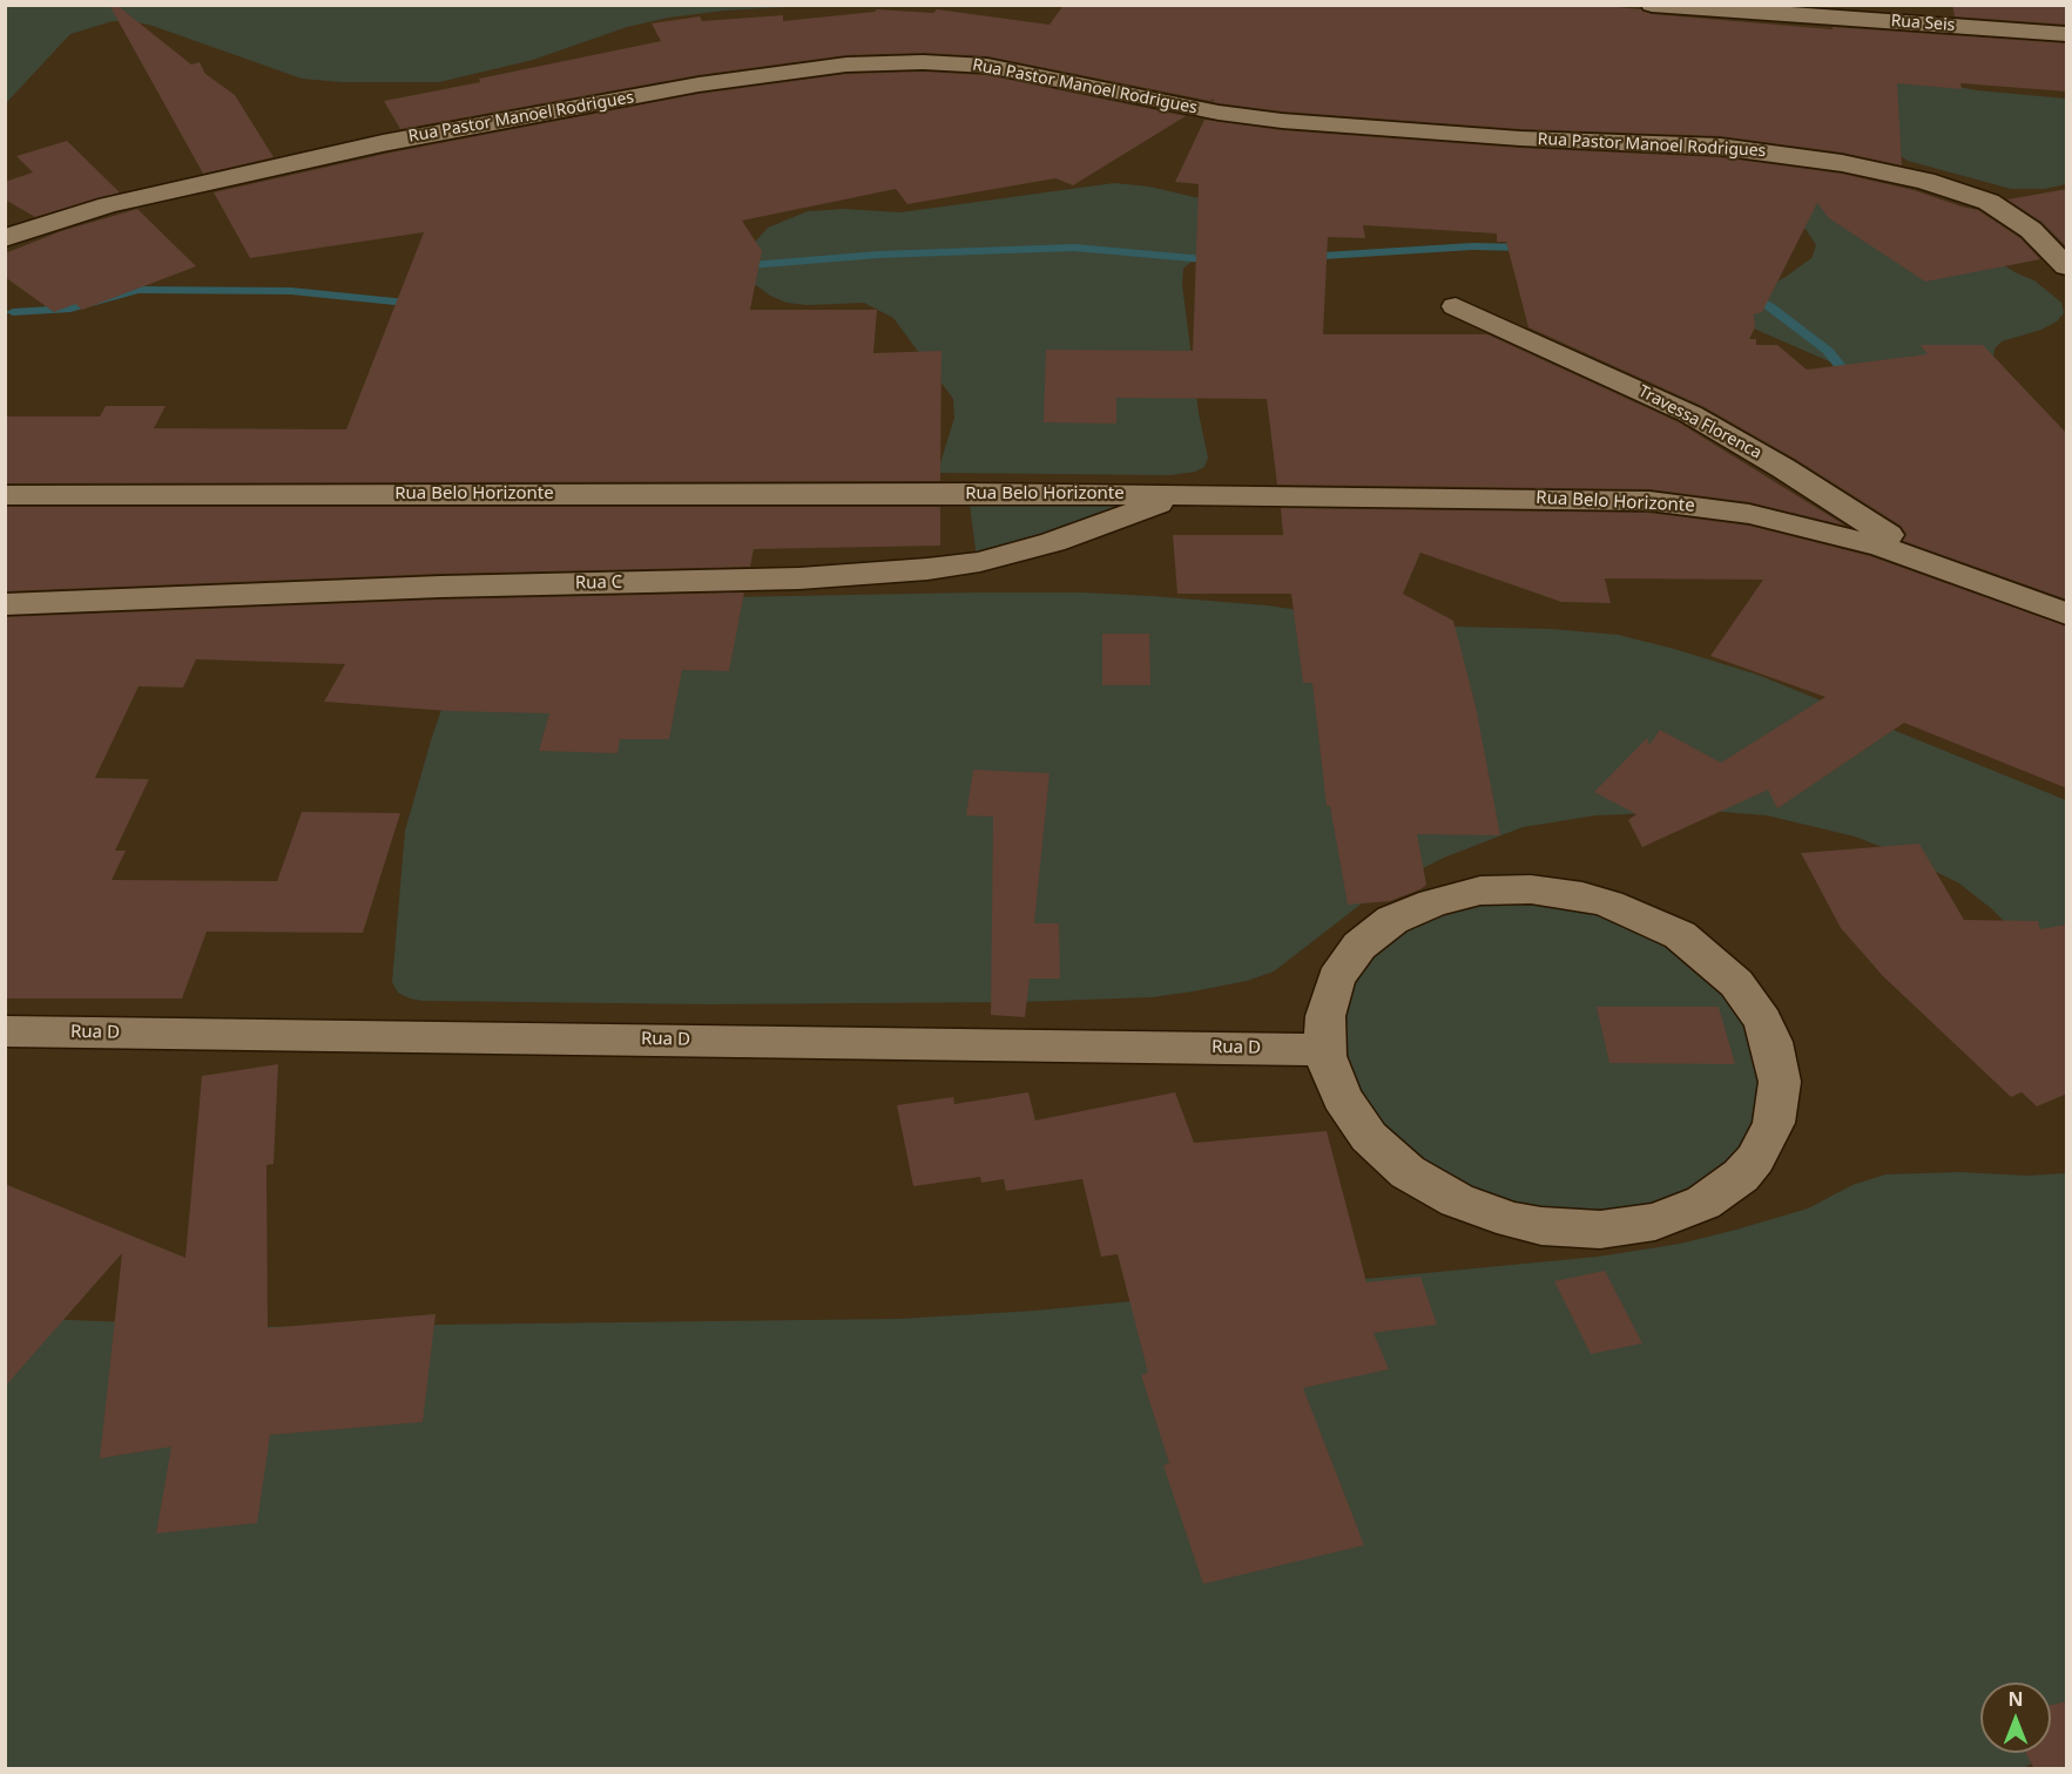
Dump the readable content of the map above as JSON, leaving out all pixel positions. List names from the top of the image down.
{
  "streets": {
    "street": [
      "Rua Seis",
      "Rua Pastor Manoel Rodrigues",
      "Travessa Florenca",
      "Rua Belo Horizonte",
      "Rua C",
      "Rua D"
    ]
  },
  "crossings": [
    ["Travessa Florenca", "Rua Belo Horizonte"],
    ["Rua Belo Horizonte", "Rua C"]
  ],
  "north": "top"
}
